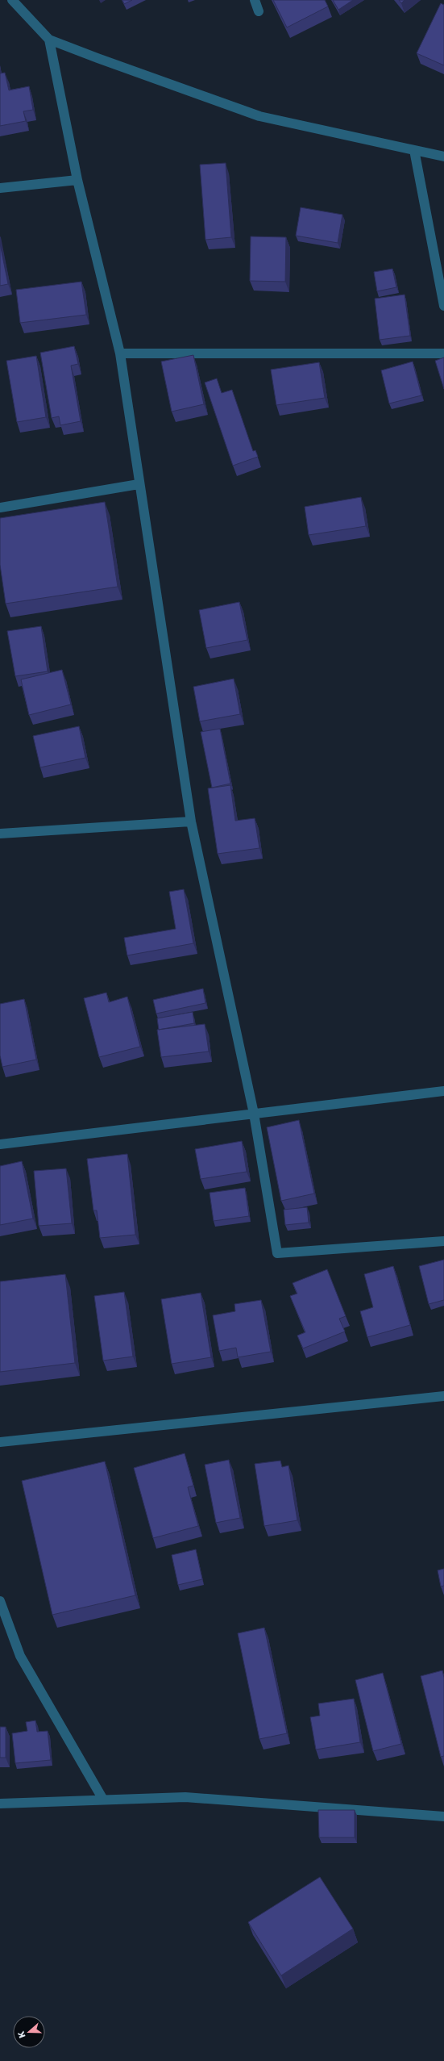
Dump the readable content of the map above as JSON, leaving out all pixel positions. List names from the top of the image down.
{
  "north": "left"
}
